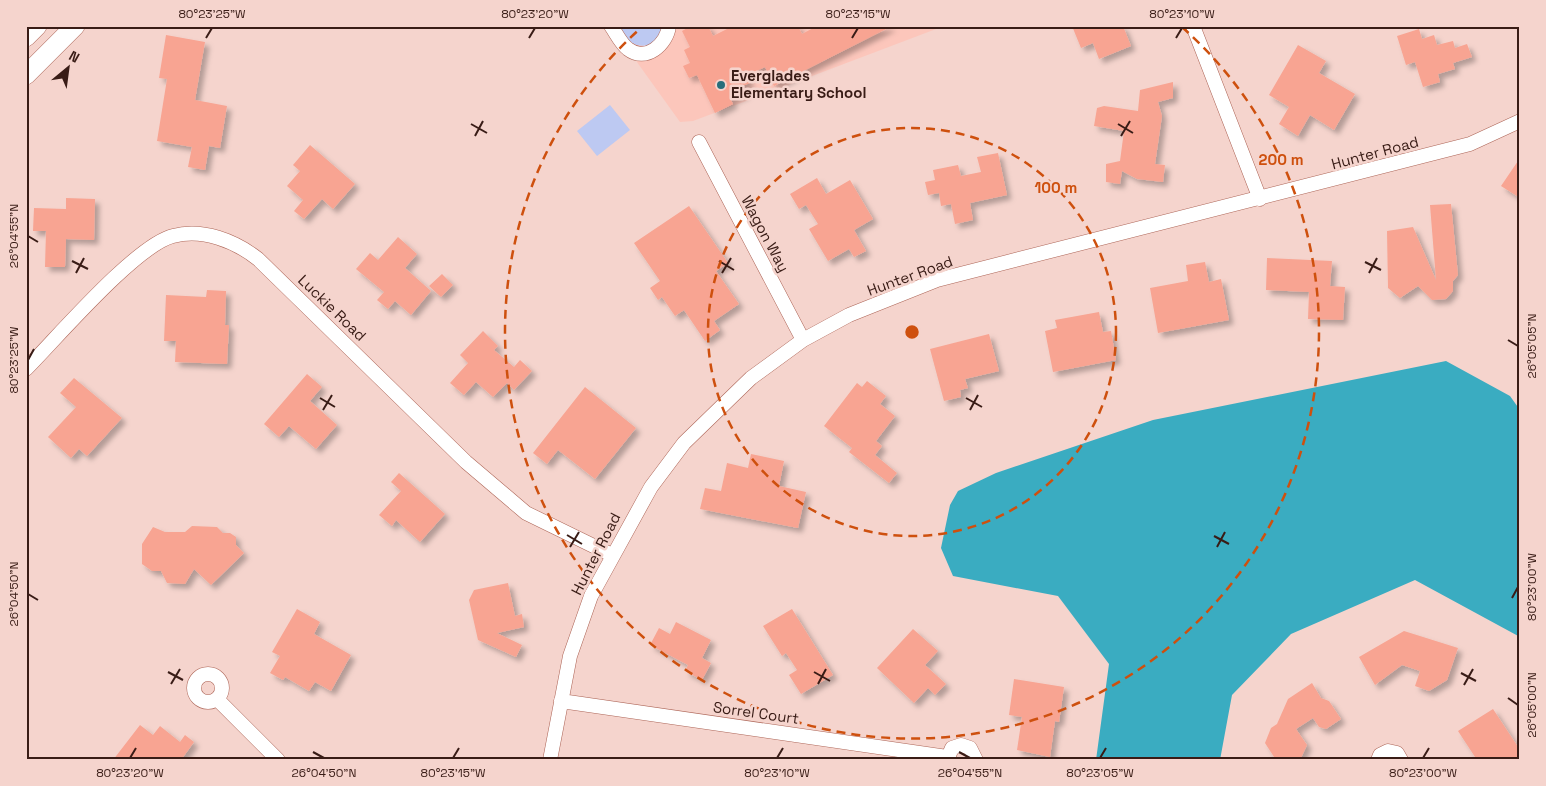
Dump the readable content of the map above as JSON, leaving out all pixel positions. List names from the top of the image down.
{
  "streets": {
    "street": [
      "Hunter Road",
      "Wagon Way",
      "Luckie Road",
      "Sorrel Court"
    ]
  },
  "crossings": [
    ["Hunter Road", "Wagon Way"],
    ["Hunter Road", "Luckie Road"],
    ["Hunter Road", "Sorrel Court"]
  ],
  "places": ["Everglades Elementary School"],
  "north": "top right",
  "coordinates": [
    "80°23'25\"W",
    "80°23'20\"W",
    "80°23'15\"W",
    "80°23'10\"W",
    "26°04'55\"N",
    "26°05'05\"N",
    "80°23'00\"W",
    "26°04'50\"N",
    "26°05'00\"N",
    "80°23'05\"W"
  ],
  "rings": ["200 m", "100 m"]
}
